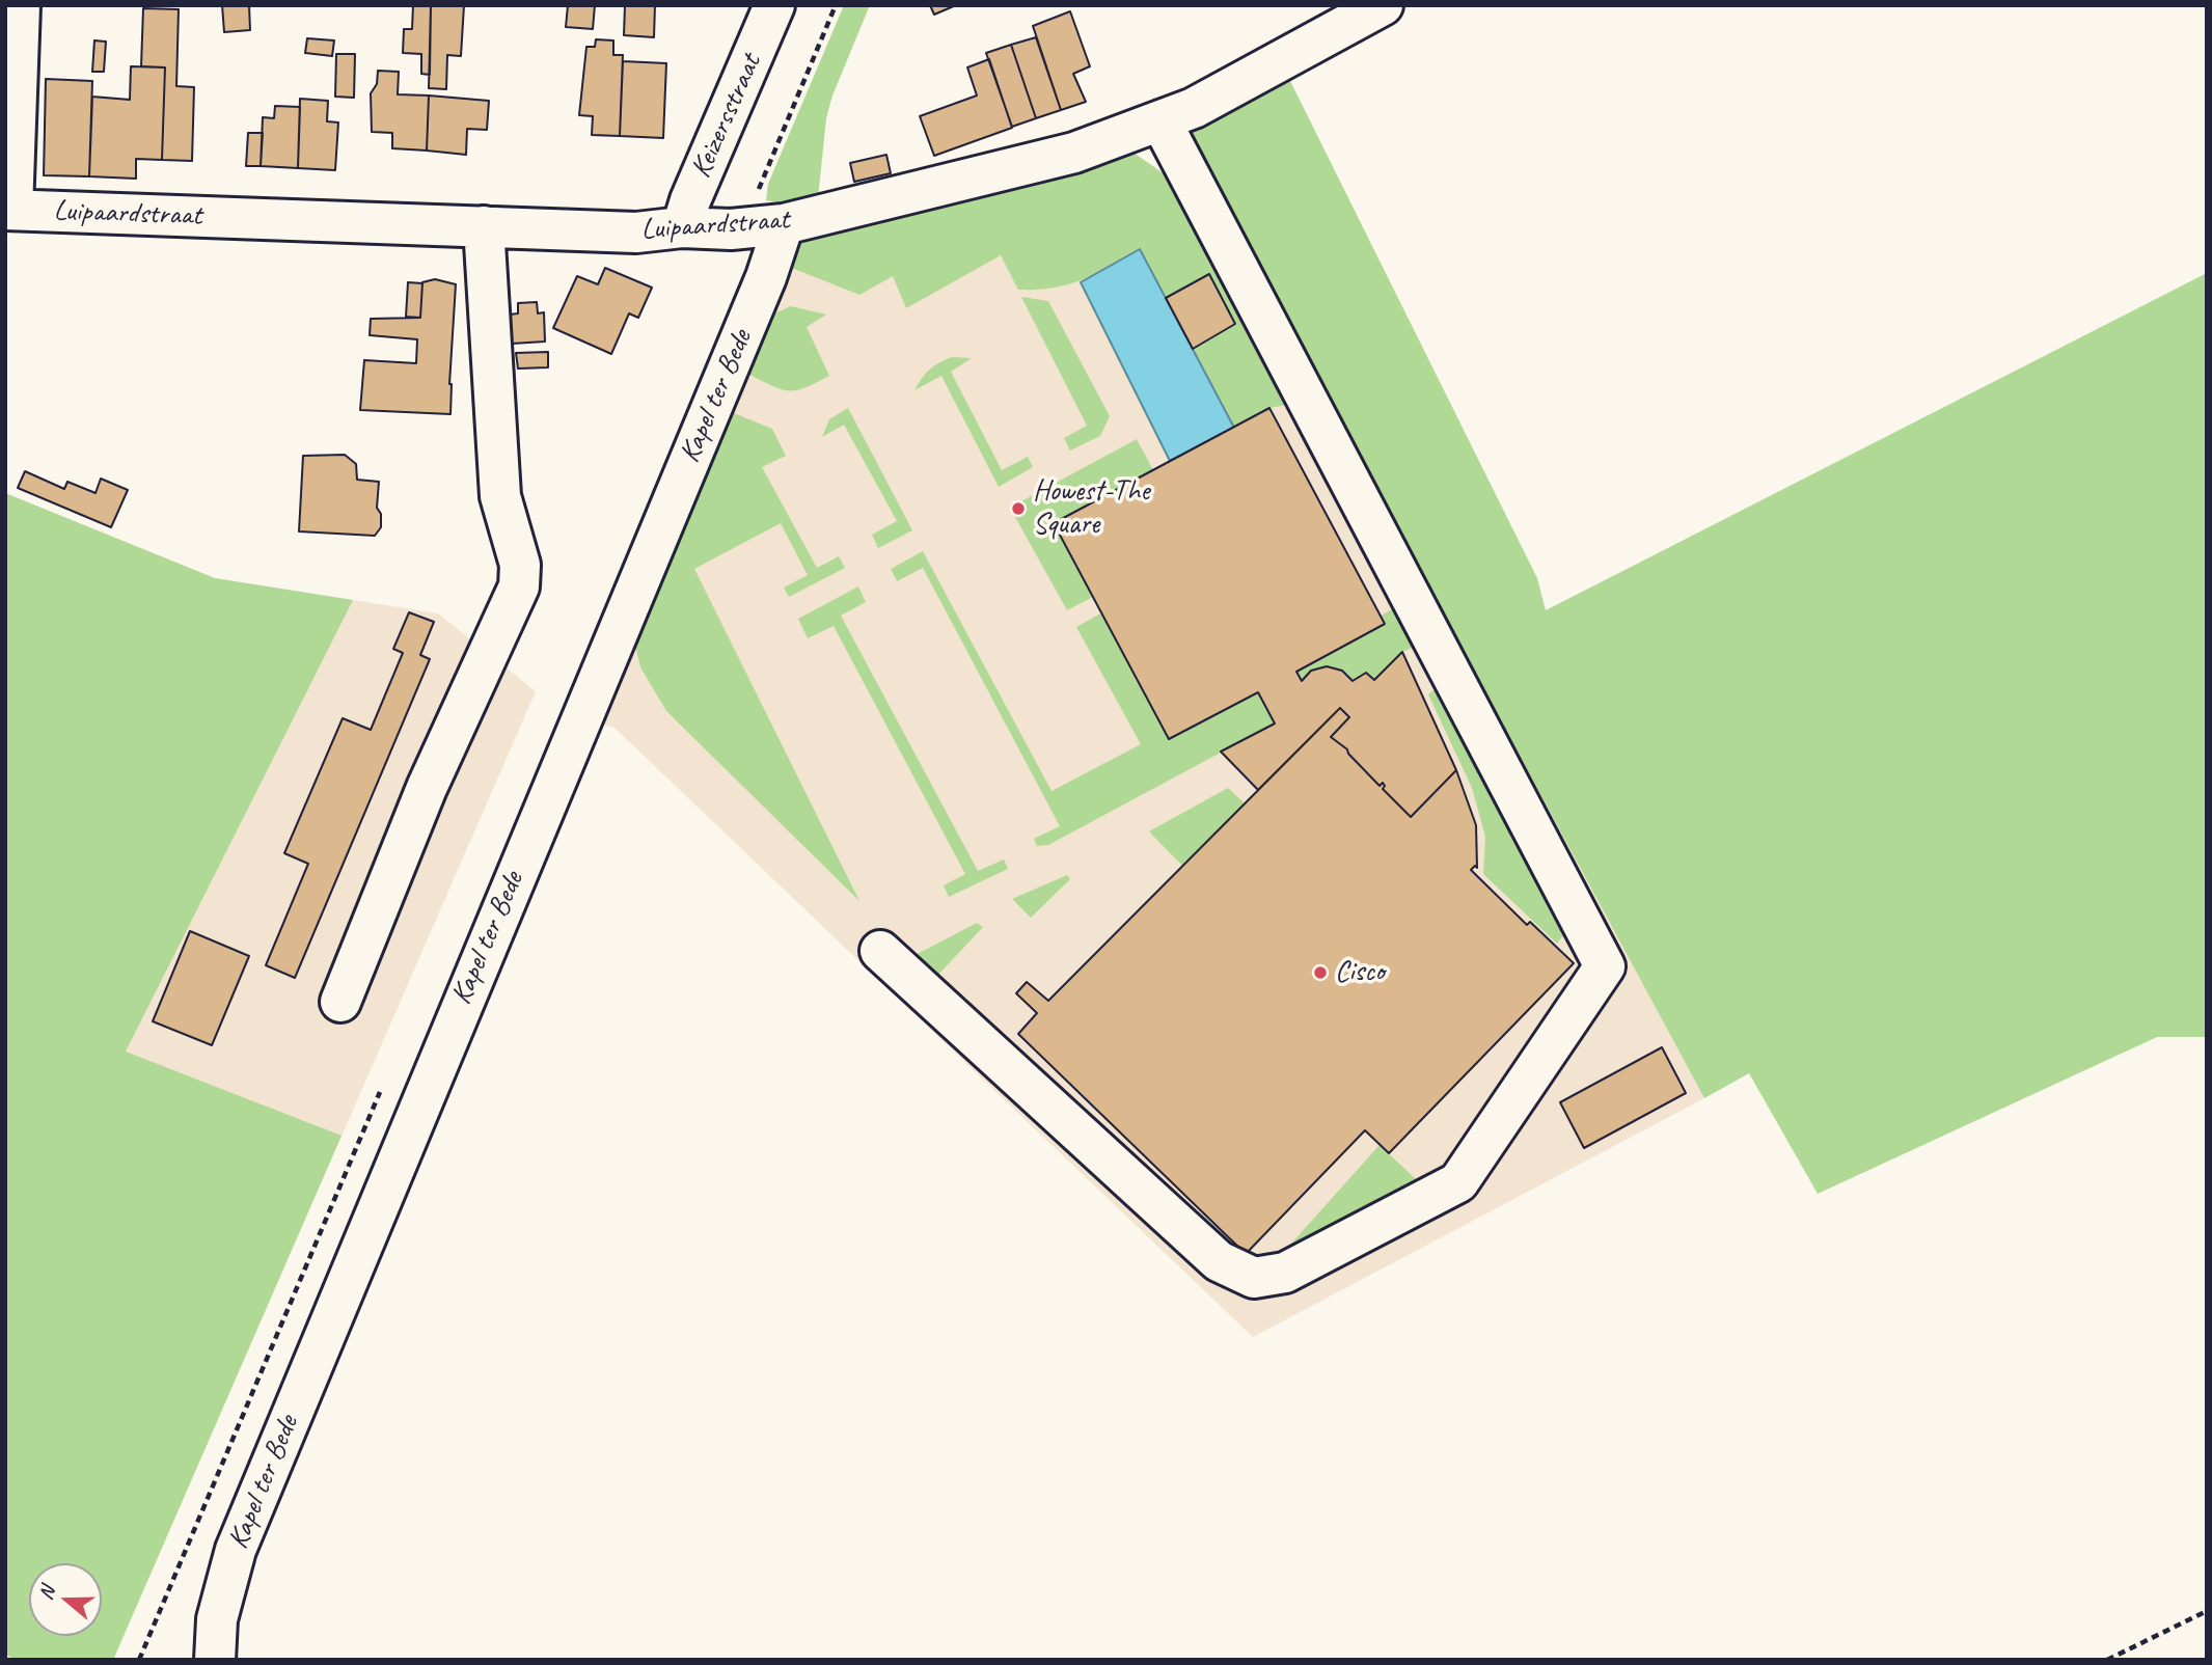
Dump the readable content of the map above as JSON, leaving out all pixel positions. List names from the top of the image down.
{
  "streets": {
    "street": ["Keizersstraat", "Luipaardstraat", "Kapel ter Bede"]
  },
  "crossings": [
    ["Keizersstraat", "Luipaardstraat"],
    ["Luipaardstraat", "Kapel ter Bede"]
  ],
  "places": ["Howest-The Square", "Cisco"],
  "north": "left"
}
